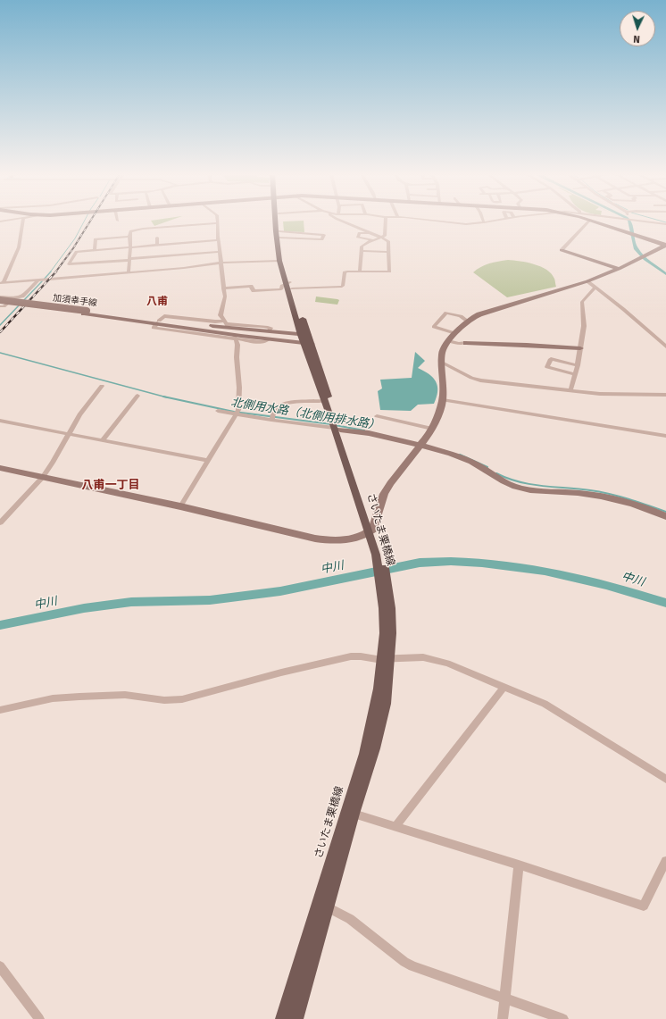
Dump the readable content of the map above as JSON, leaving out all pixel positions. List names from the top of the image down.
{
  "streets": {
    "main road": ["さいたま栗橋線"],
    "street": ["加須幸手線"]
  },
  "districts": ["八甫", "八甫一丁目"],
  "water": ["北側用水路（北側用排水路）", "中川"],
  "north": "bottom"
}
